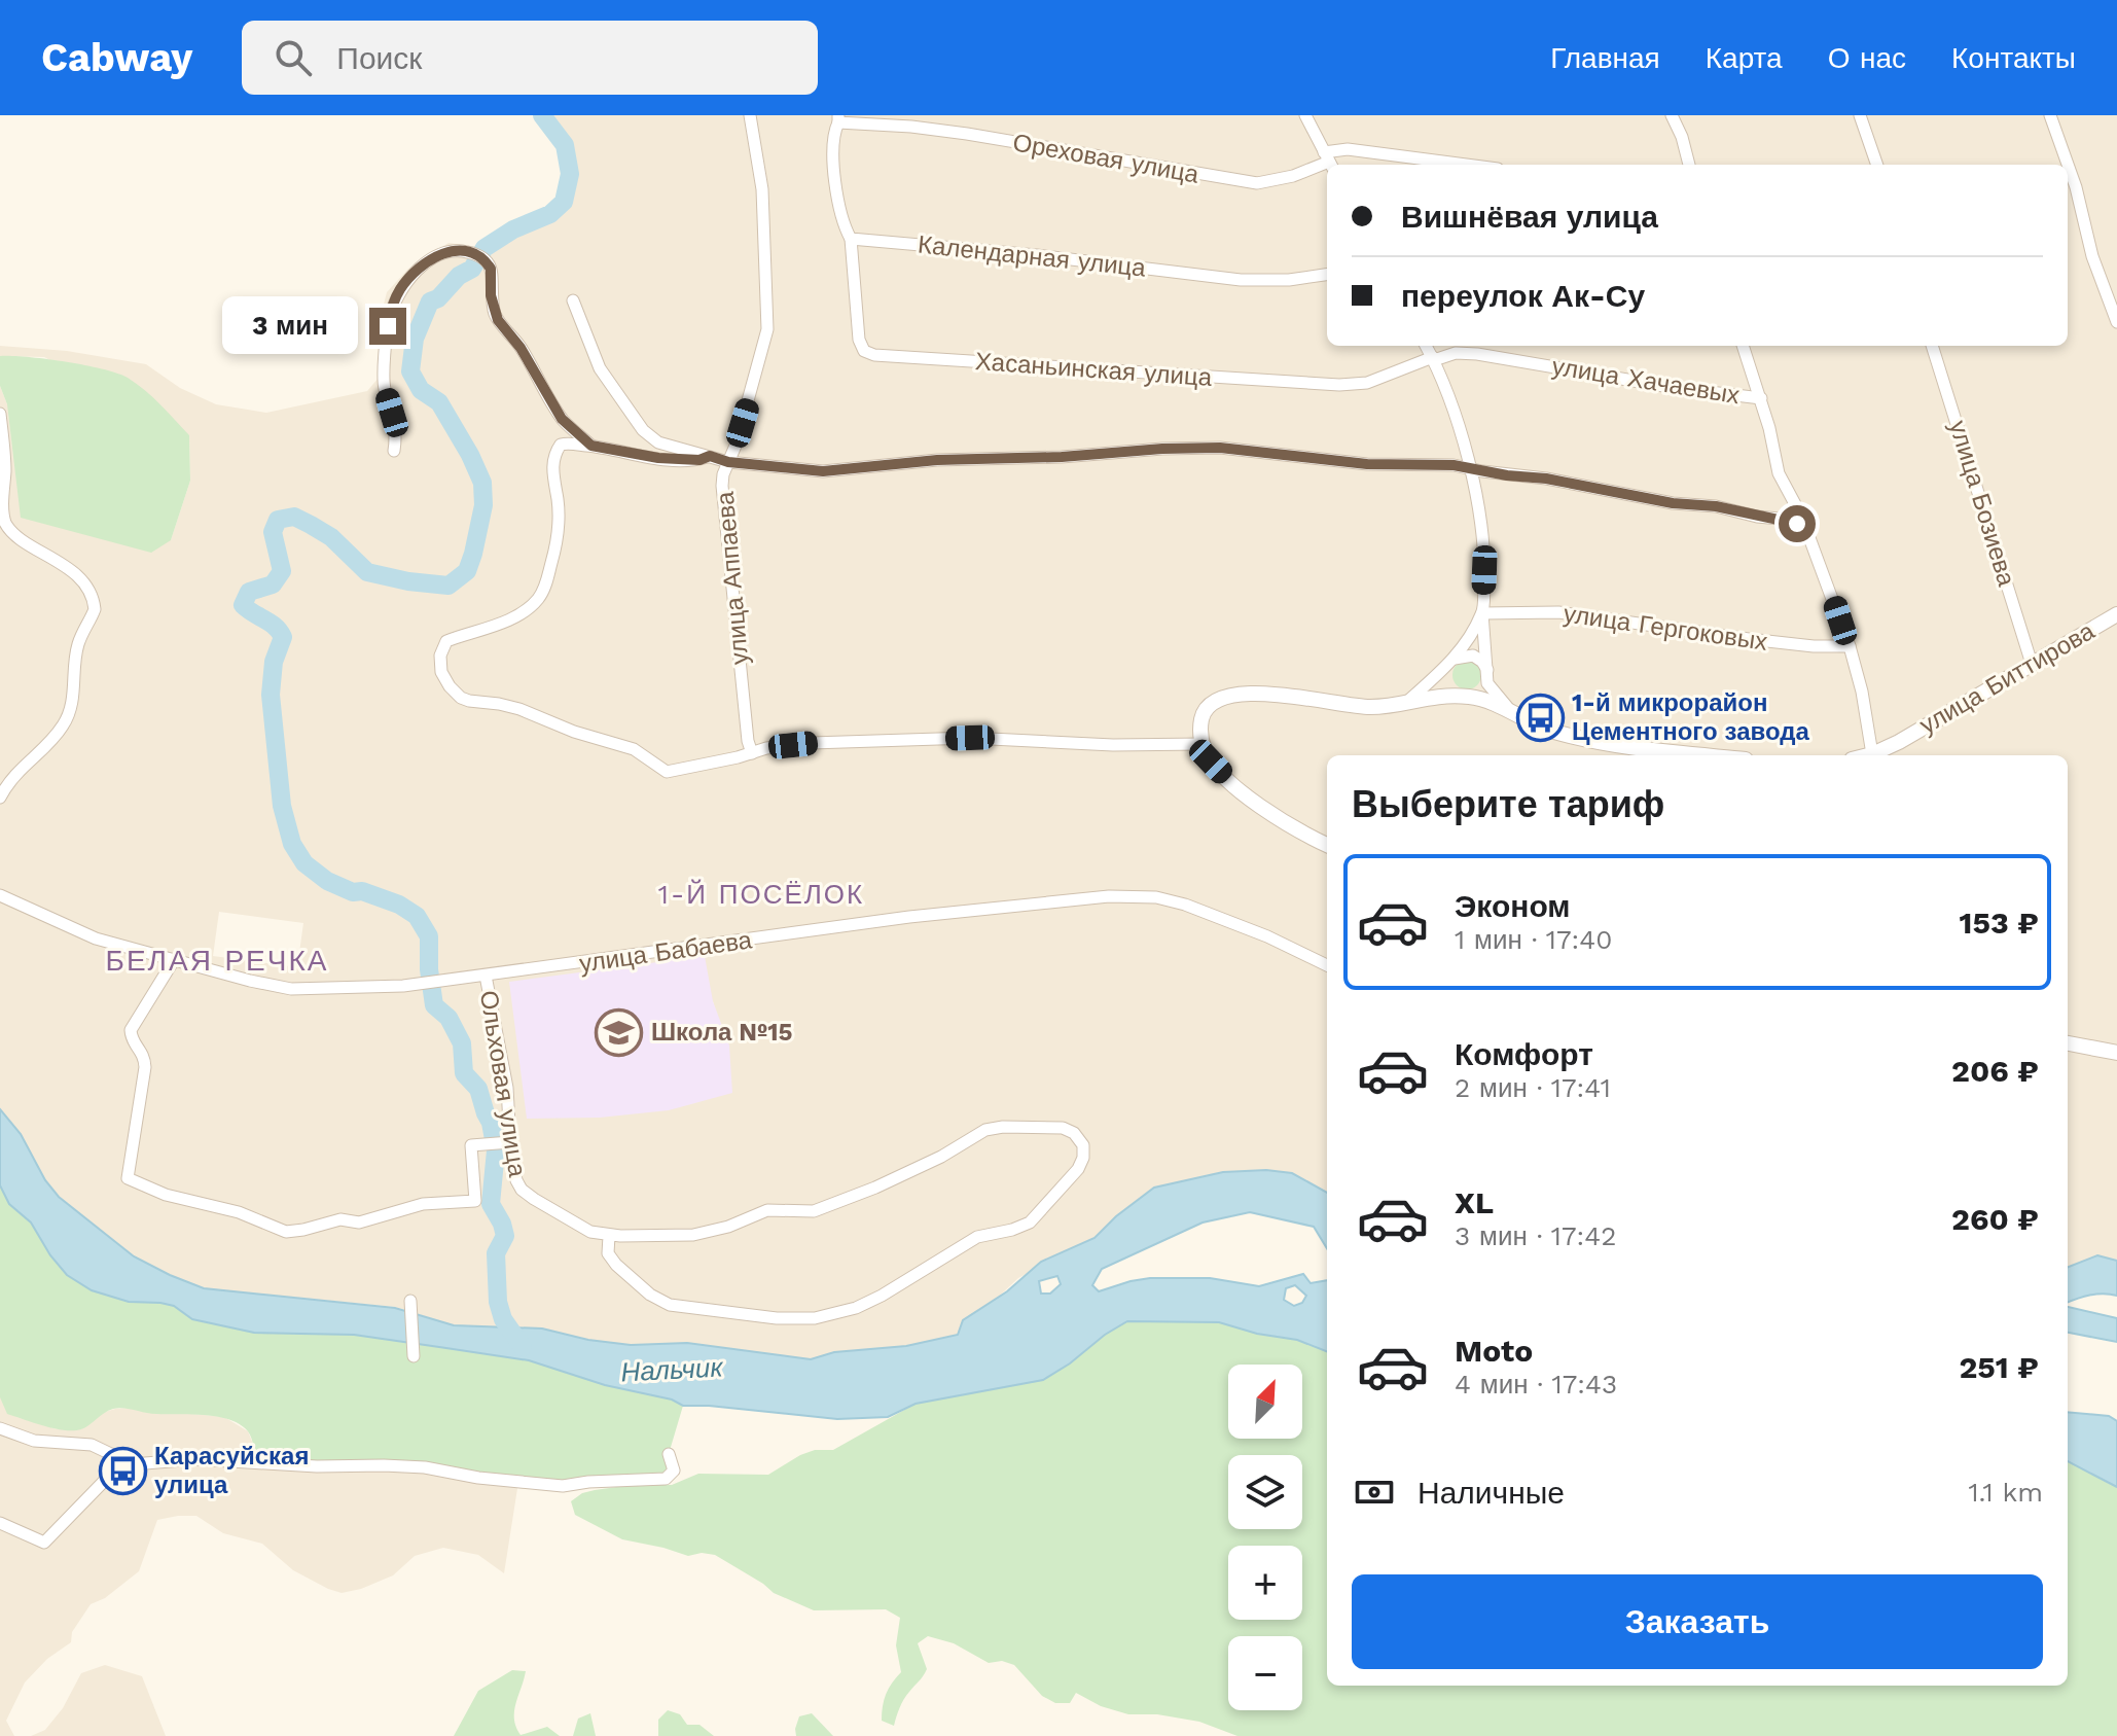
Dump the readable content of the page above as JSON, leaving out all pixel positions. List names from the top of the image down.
{
  "streets": {
    "street": [
      "Ореховая улица",
      "Календарная улица",
      "Хасаньинская улица",
      "улица Хачаевых",
      "улица Бозиева",
      "улица Аппаева",
      "улица Гергоковых",
      "улица Биттирова",
      "улица Бабаева",
      "Ольховая улица"
    ]
  },
  "crossings": [
    ["Календарная улица", "Хасаньинская улица"],
    ["Хасаньинская улица", "улица Хачаевых"],
    ["улица Бозиева", "улица Биттирова"],
    ["улица Бабаева", "Ольховая улица"]
  ],
  "districts": ["1-Й ПОСЁЛОК", "БЕЛАЯ РЕЧКА"],
  "water": ["Нальчик"],
  "places": {
    "bus stop": ["1-й микрорайон Цементного завода", "Карасуйская улица"],
    "school or university": ["Школа №15"]
  },
  "north": "top right",
  "page": {
    "header": "Cabway",
    "search": "Поиск",
    "nav": [
      "Главная",
      "Карта",
      "О нас",
      "Контакты"
    ],
    "banner": ["Вишнёвая улица", "переулок Ак-Су"],
    "bubble": "3 мин",
    "heading": "Выберите тариф",
    "list": [
      {
        "name": "Эконом",
        "note": "1 мин · 17:40",
        "value": "153 ₽"
      },
      {
        "name": "Комфорт",
        "note": "2 мин · 17:41",
        "value": "206 ₽"
      },
      {
        "name": "XL",
        "note": "3 мин · 17:42",
        "value": "260 ₽"
      },
      {
        "name": "Moto",
        "note": "4 мин · 17:43",
        "value": "251 ₽"
      }
    ],
    "map_buttons": ["+", "−"],
    "pay": ["Наличные", "1.1 km"],
    "buttons": "Заказать"
  }
}
